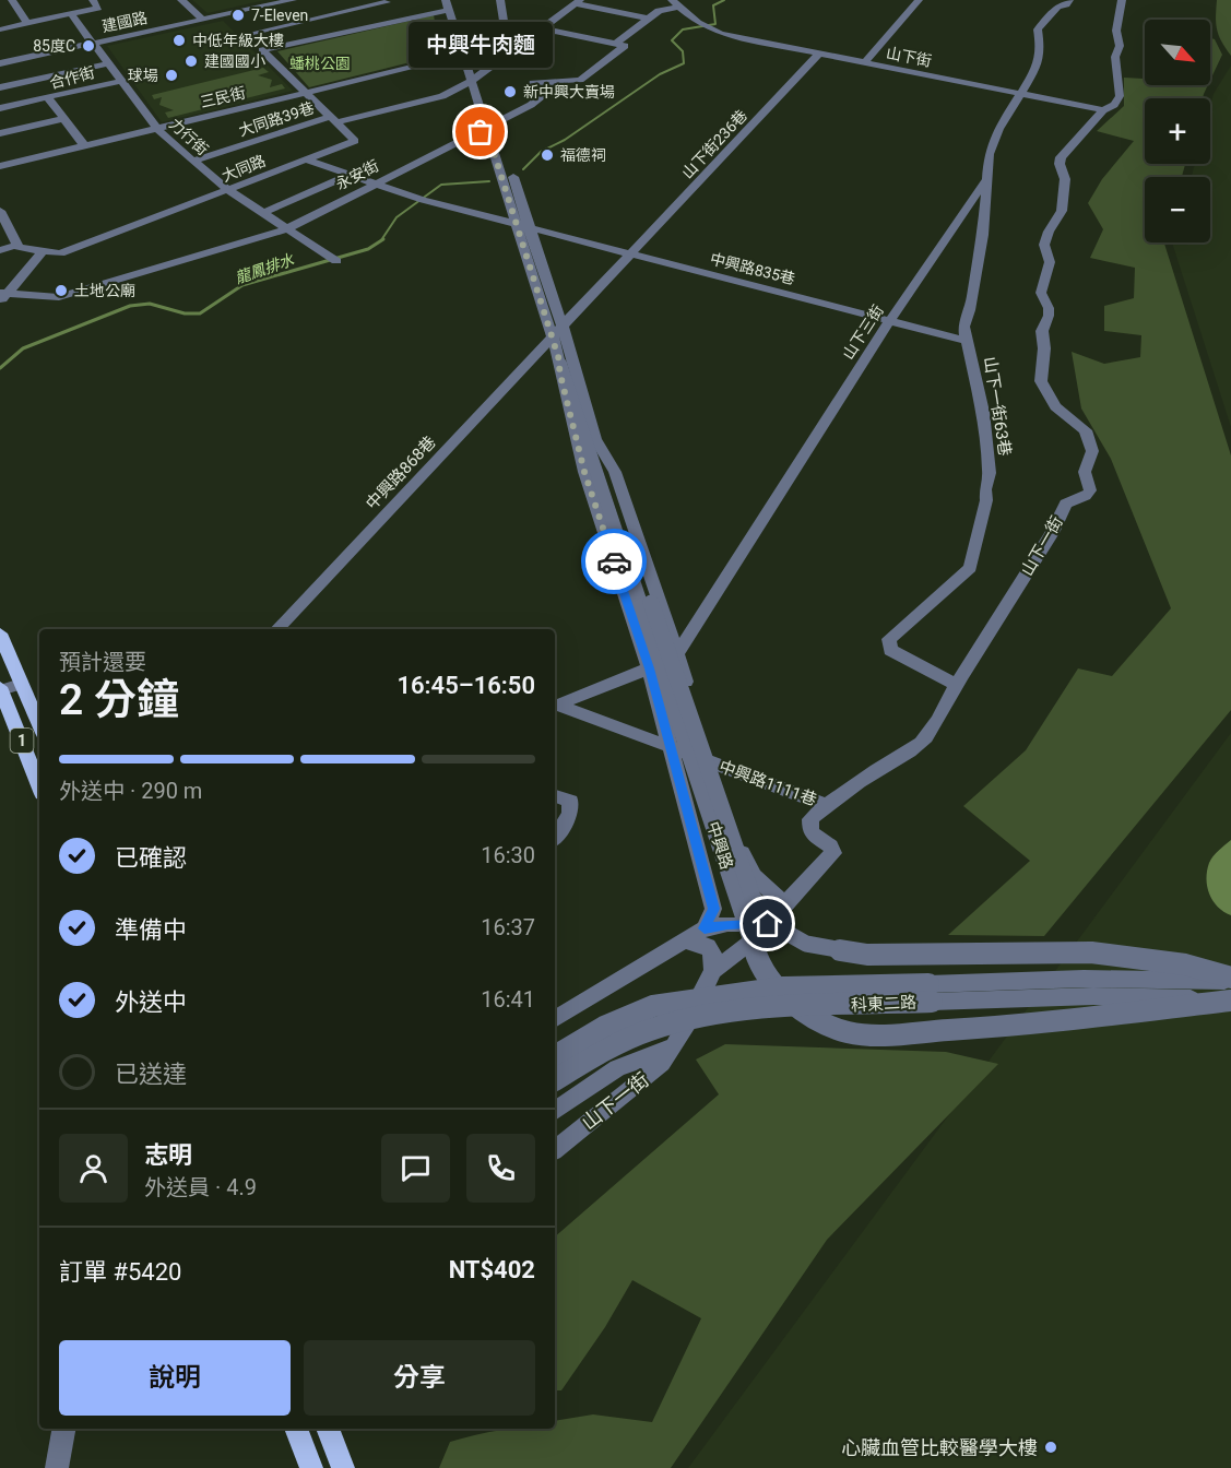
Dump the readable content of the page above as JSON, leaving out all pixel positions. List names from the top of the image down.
{
  "streets": {
    "main road": ["1"],
    "street": [
      "建國路",
      "山下街",
      "合作街",
      "三民街",
      "大同路39巷",
      "力行街",
      "山下街236巷",
      "大同路",
      "永安街",
      "中興路835巷",
      "山下三街",
      "山下一街63巷",
      "中興路868巷",
      "山下一街",
      "中興路1111巷",
      "中興路",
      "科東二路"
    ]
  },
  "crossings": [
    ["建國路", "力行街"],
    ["山下街", "山下街236巷"],
    ["山下街", "永安街"],
    ["山下街", "山下三街"],
    ["山下街", "山下一街"],
    ["合作街", "三民街"],
    ["合作街", "力行街"],
    ["三民街", "力行街"],
    ["大同路39巷", "力行街"],
    ["大同路39巷", "大同路"],
    ["力行街", "大同路"],
    ["力行街", "永安街"],
    ["山下街236巷", "中興路835巷"],
    ["山下街236巷", "中興路868巷"],
    ["山下街236巷", "中興路"],
    ["大同路", "中興路835巷"],
    ["永安街", "中興路835巷"],
    ["永安街", "中興路"],
    ["中興路835巷", "山下三街"],
    ["中興路835巷", "山下一街63巷"],
    ["中興路835巷", "中興路"],
    ["山下三街", "山下一街63巷"],
    ["山下三街", "中興路"],
    ["山下一街63巷", "山下一街"],
    ["中興路868巷", "中興路"],
    ["山下一街", "中興路1111巷"],
    ["山下一街", "中興路"],
    ["中興路1111巷", "中興路"],
    ["中興路", "科東二路"]
  ],
  "water": ["龍鳳排水"],
  "parks": ["蟠桃公園"],
  "places": [
    "7-Eleven",
    "中低年級大樓",
    "85度C",
    "建國國小",
    "球場",
    "新中興大賣場",
    "中興牛肉麵",
    "福德祠",
    "土地公廟",
    "心臟血管比較醫學大樓"
  ],
  "north": "bottom right",
  "page": {
    "map_buttons": ["+", "−"],
    "bubble": "中興牛肉麵",
    "heading": ["2 分鐘", "預計還要", "16:45–16:50"],
    "panel": [
      "志明",
      "外送員 · 4.9",
      "訂單 #5420",
      "NT$402"
    ],
    "bar": "外送中 · 290 m",
    "list": [
      ["已確認", "16:30"],
      ["準備中", "16:37"],
      ["外送中", "16:41"],
      "已送達"
    ],
    "buttons": ["說明", "分享"]
  }
}
